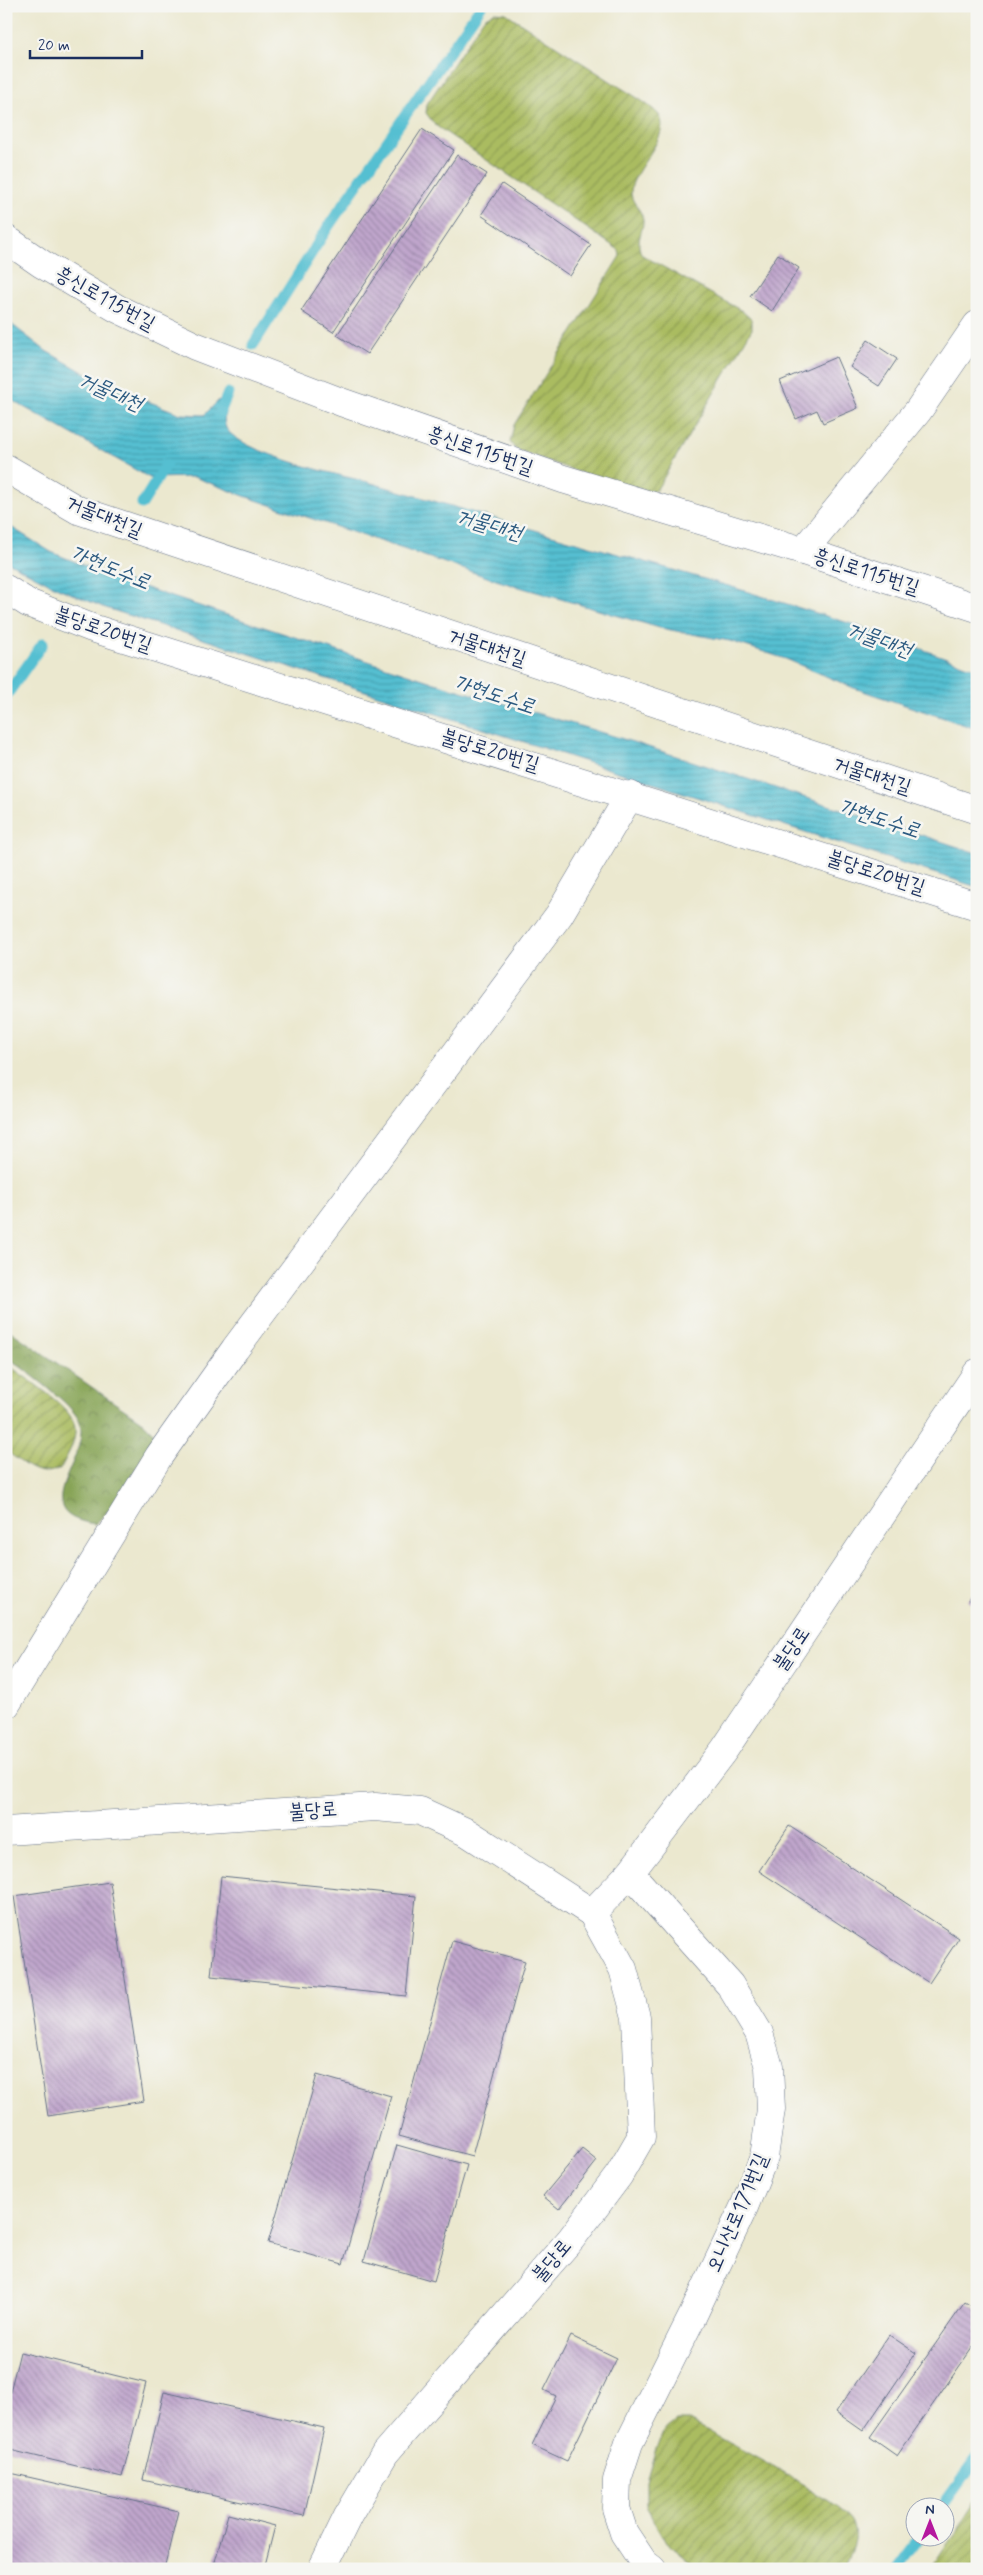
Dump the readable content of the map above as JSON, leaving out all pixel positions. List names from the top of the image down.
{
  "streets": {
    "street": [
      "흥신로115번길",
      "거물대천길",
      "불당로20번길",
      "불당로",
      "오니산로171번길"
    ]
  },
  "crossings": [
    ["불당로", "오니산로171번길"]
  ],
  "water": ["거물대천", "가현도수로"],
  "scale_bar": "20 m",
  "north": "top"
}
